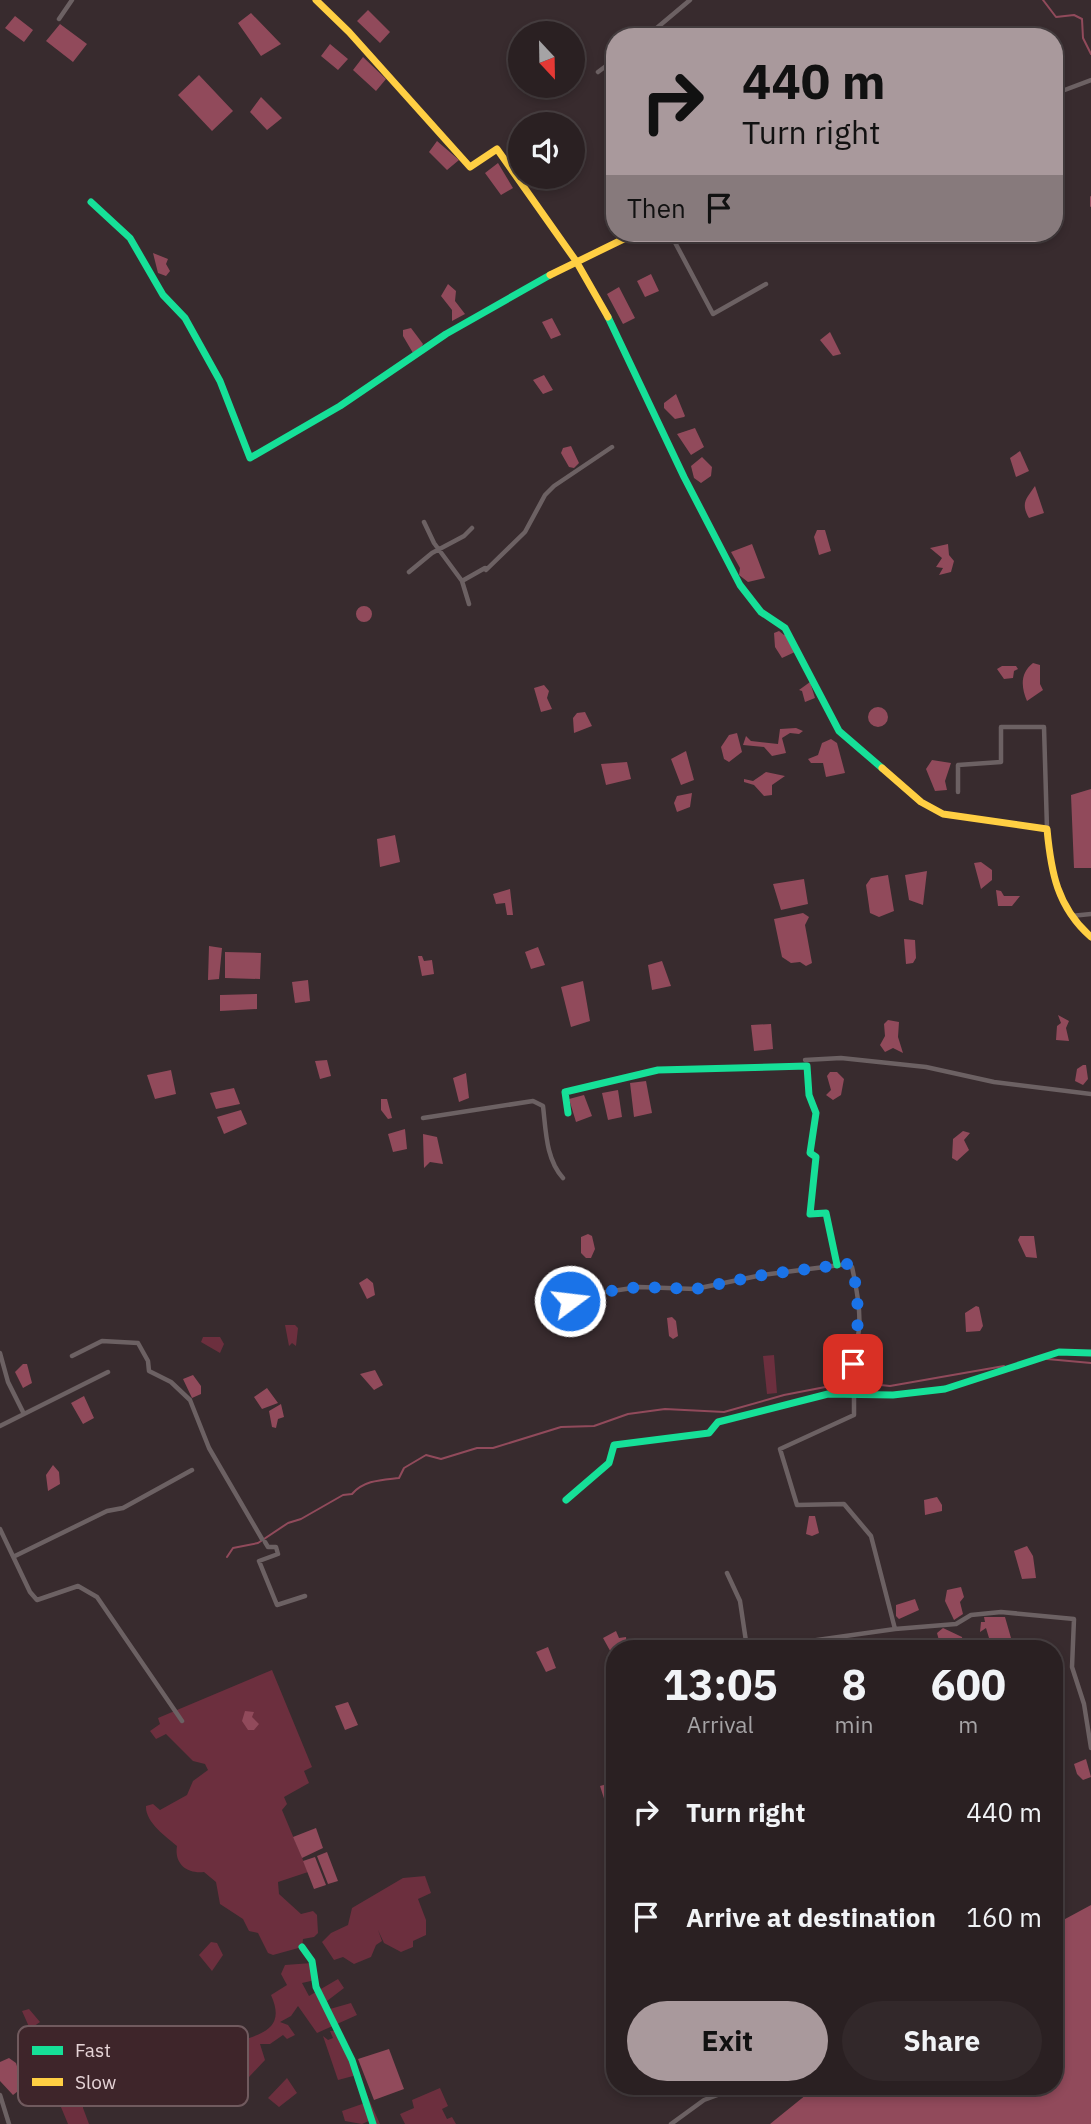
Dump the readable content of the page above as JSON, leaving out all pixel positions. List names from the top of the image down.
{
  "legend": ["Fast", "Slow"],
  "north": "bottom",
  "page": {
    "turn": ["440 m", "Turn right"],
    "then": "Then",
    "eta": [
      "13:05",
      "Arrival",
      "8",
      "min",
      "600",
      "m"
    ],
    "list": [
      {
        "name": "Turn right",
        "value": "440 m"
      },
      {
        "name": "Arrive at destination",
        "value": "160 m"
      }
    ],
    "buttons": ["Exit", "Share"]
  }
}
